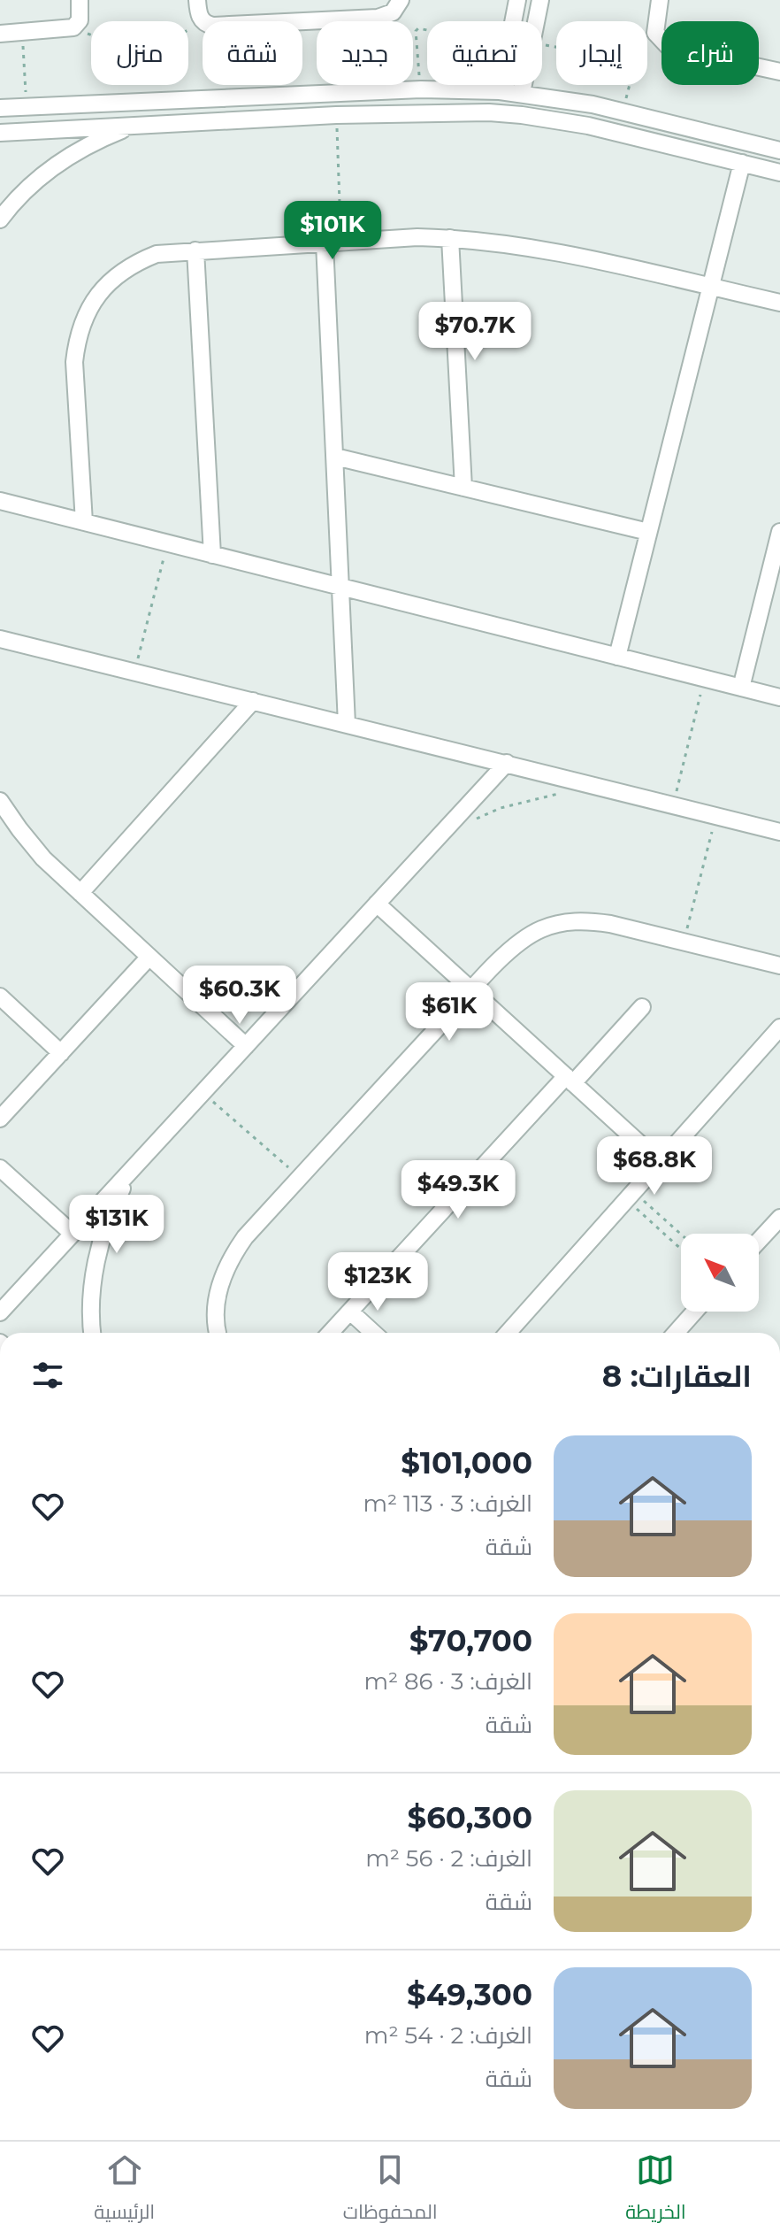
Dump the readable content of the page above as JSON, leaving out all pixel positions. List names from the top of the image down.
{
  "north": "top left",
  "page": {
    "chip": [
      "شراء",
      "إيجار",
      "تصفية",
      "جديد",
      "شقة",
      "منزل"
    ],
    "price": [
      "$101K",
      "$70.7K",
      "$60.3K",
      "$61K",
      "$68.8K",
      "$49.3K",
      "$131K",
      "$123K"
    ],
    "heading": "العقارات: 8",
    "list": [
      {
        "name": "$101,000",
        "note": "الغرف: 3 · 113 m² · شقة"
      },
      {
        "name": "$70,700",
        "note": "الغرف: 3 · 86 m² · شقة"
      },
      {
        "name": "$60,300",
        "note": "الغرف: 2 · 56 m² · شقة"
      },
      {
        "name": "$49,300",
        "note": "الغرف: 2 · 54 m² · شقة"
      }
    ],
    "tabs": ["الخريطة", "المحفوظات", "الرئيسية"]
  }
}
